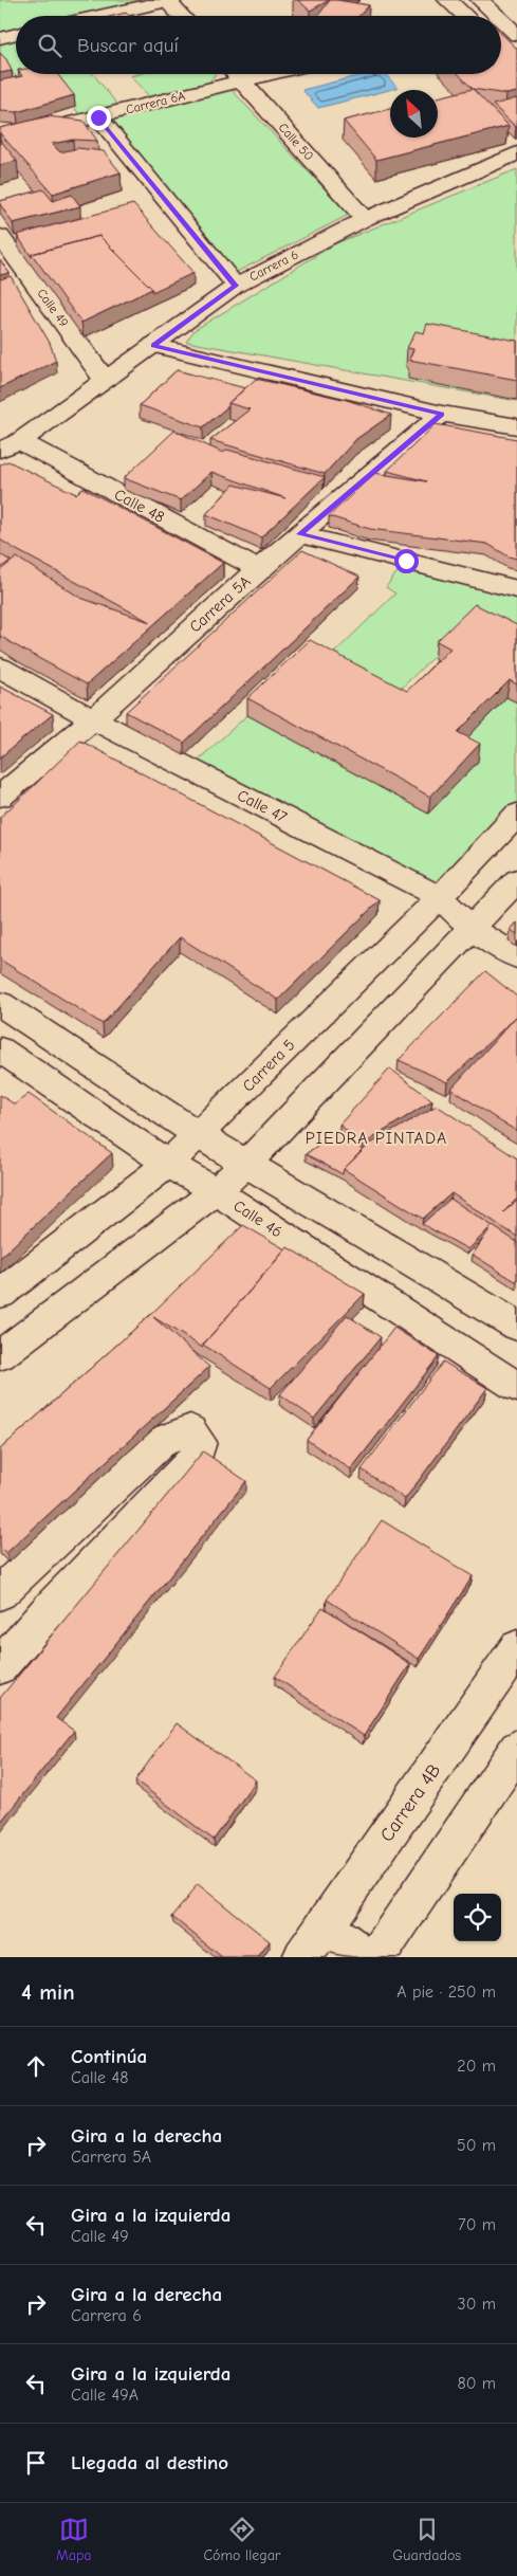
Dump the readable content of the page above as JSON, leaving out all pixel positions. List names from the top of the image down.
{
  "streets": {
    "street": [
      "Carrera 6A",
      "Calle 50",
      "Carrera 6",
      "Calle 49",
      "Calle 48",
      "Carrera 5A",
      "Calle 47",
      "Carrera 5",
      "Calle 46",
      "Carrera 4B"
    ]
  },
  "crossings": [
    ["Carrera 6A", "Calle 50"],
    ["Calle 50", "Carrera 6"],
    ["Carrera 6", "Calle 49"],
    ["Carrera 6", "Calle 48"],
    ["Calle 48", "Carrera 5A"],
    ["Carrera 5A", "Calle 47"],
    ["Calle 47", "Carrera 5"],
    ["Carrera 5", "Calle 46"]
  ],
  "districts": ["PIEDRA PINTADA"],
  "north": "top left",
  "page": {
    "search": "Buscar aquí",
    "heading": ["4 min", "A pie · 250 m"],
    "list": [
      ["Continúa", "Calle 48", "20 m"],
      ["Gira a la derecha", "Carrera 5A", "50 m"],
      ["Gira a la izquierda", "Calle 49", "70 m"],
      ["Gira a la derecha", "Carrera 6", "30 m"],
      ["Gira a la izquierda", "Calle 49A", "80 m"],
      "Llegada al destino"
    ],
    "nav": ["Mapa", "Cómo llegar", "Guardados"]
  }
}
